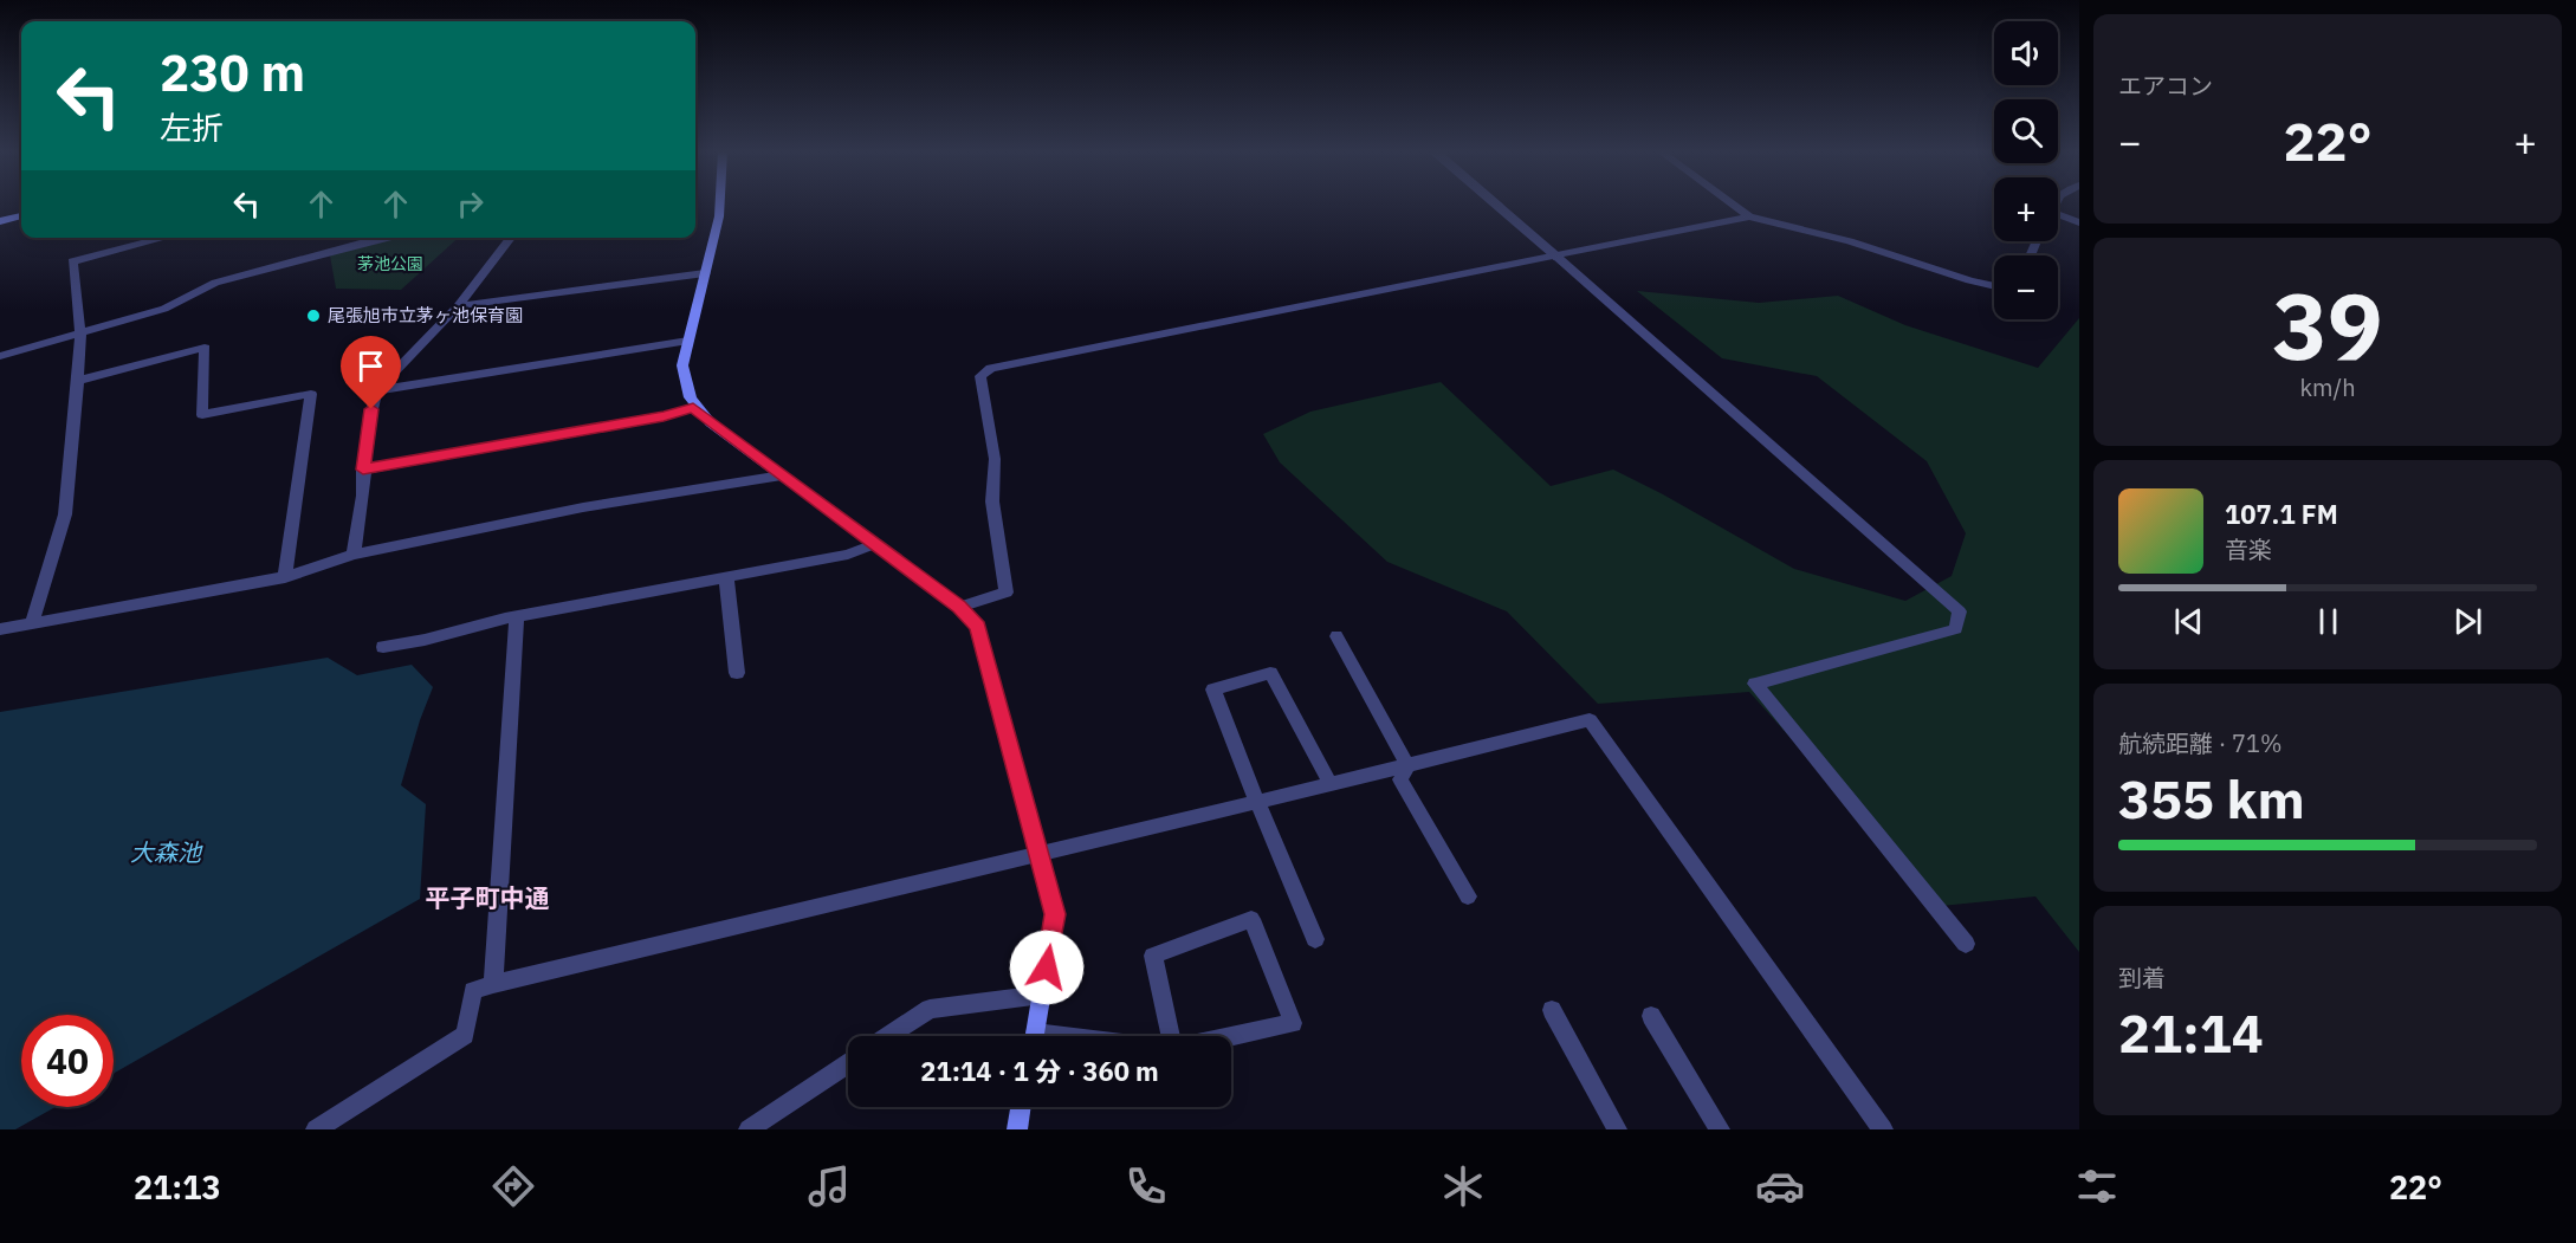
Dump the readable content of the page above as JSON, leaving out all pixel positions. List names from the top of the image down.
{
  "districts": ["平子町中通"],
  "water": ["大森池"],
  "parks": ["茅池公園"],
  "places": ["尾張旭市立茅ヶ池保育園"],
  "page": {
    "tile": [
      "エアコン",
      ["39", "km/h"],
      ["航続距離 · 71%", "355 km"],
      ["到着", "21:14"]
    ],
    "map_buttons": ["+", "−"],
    "turn": ["230 m", "左折"],
    "heat": ["−", "22°", "+"],
    "song": ["107.1 FM", "音楽"],
    "limit": "40",
    "trip": "21:14 · 1 分 · 360 m",
    "tabs": ["21:13", "22°"]
  }
}
